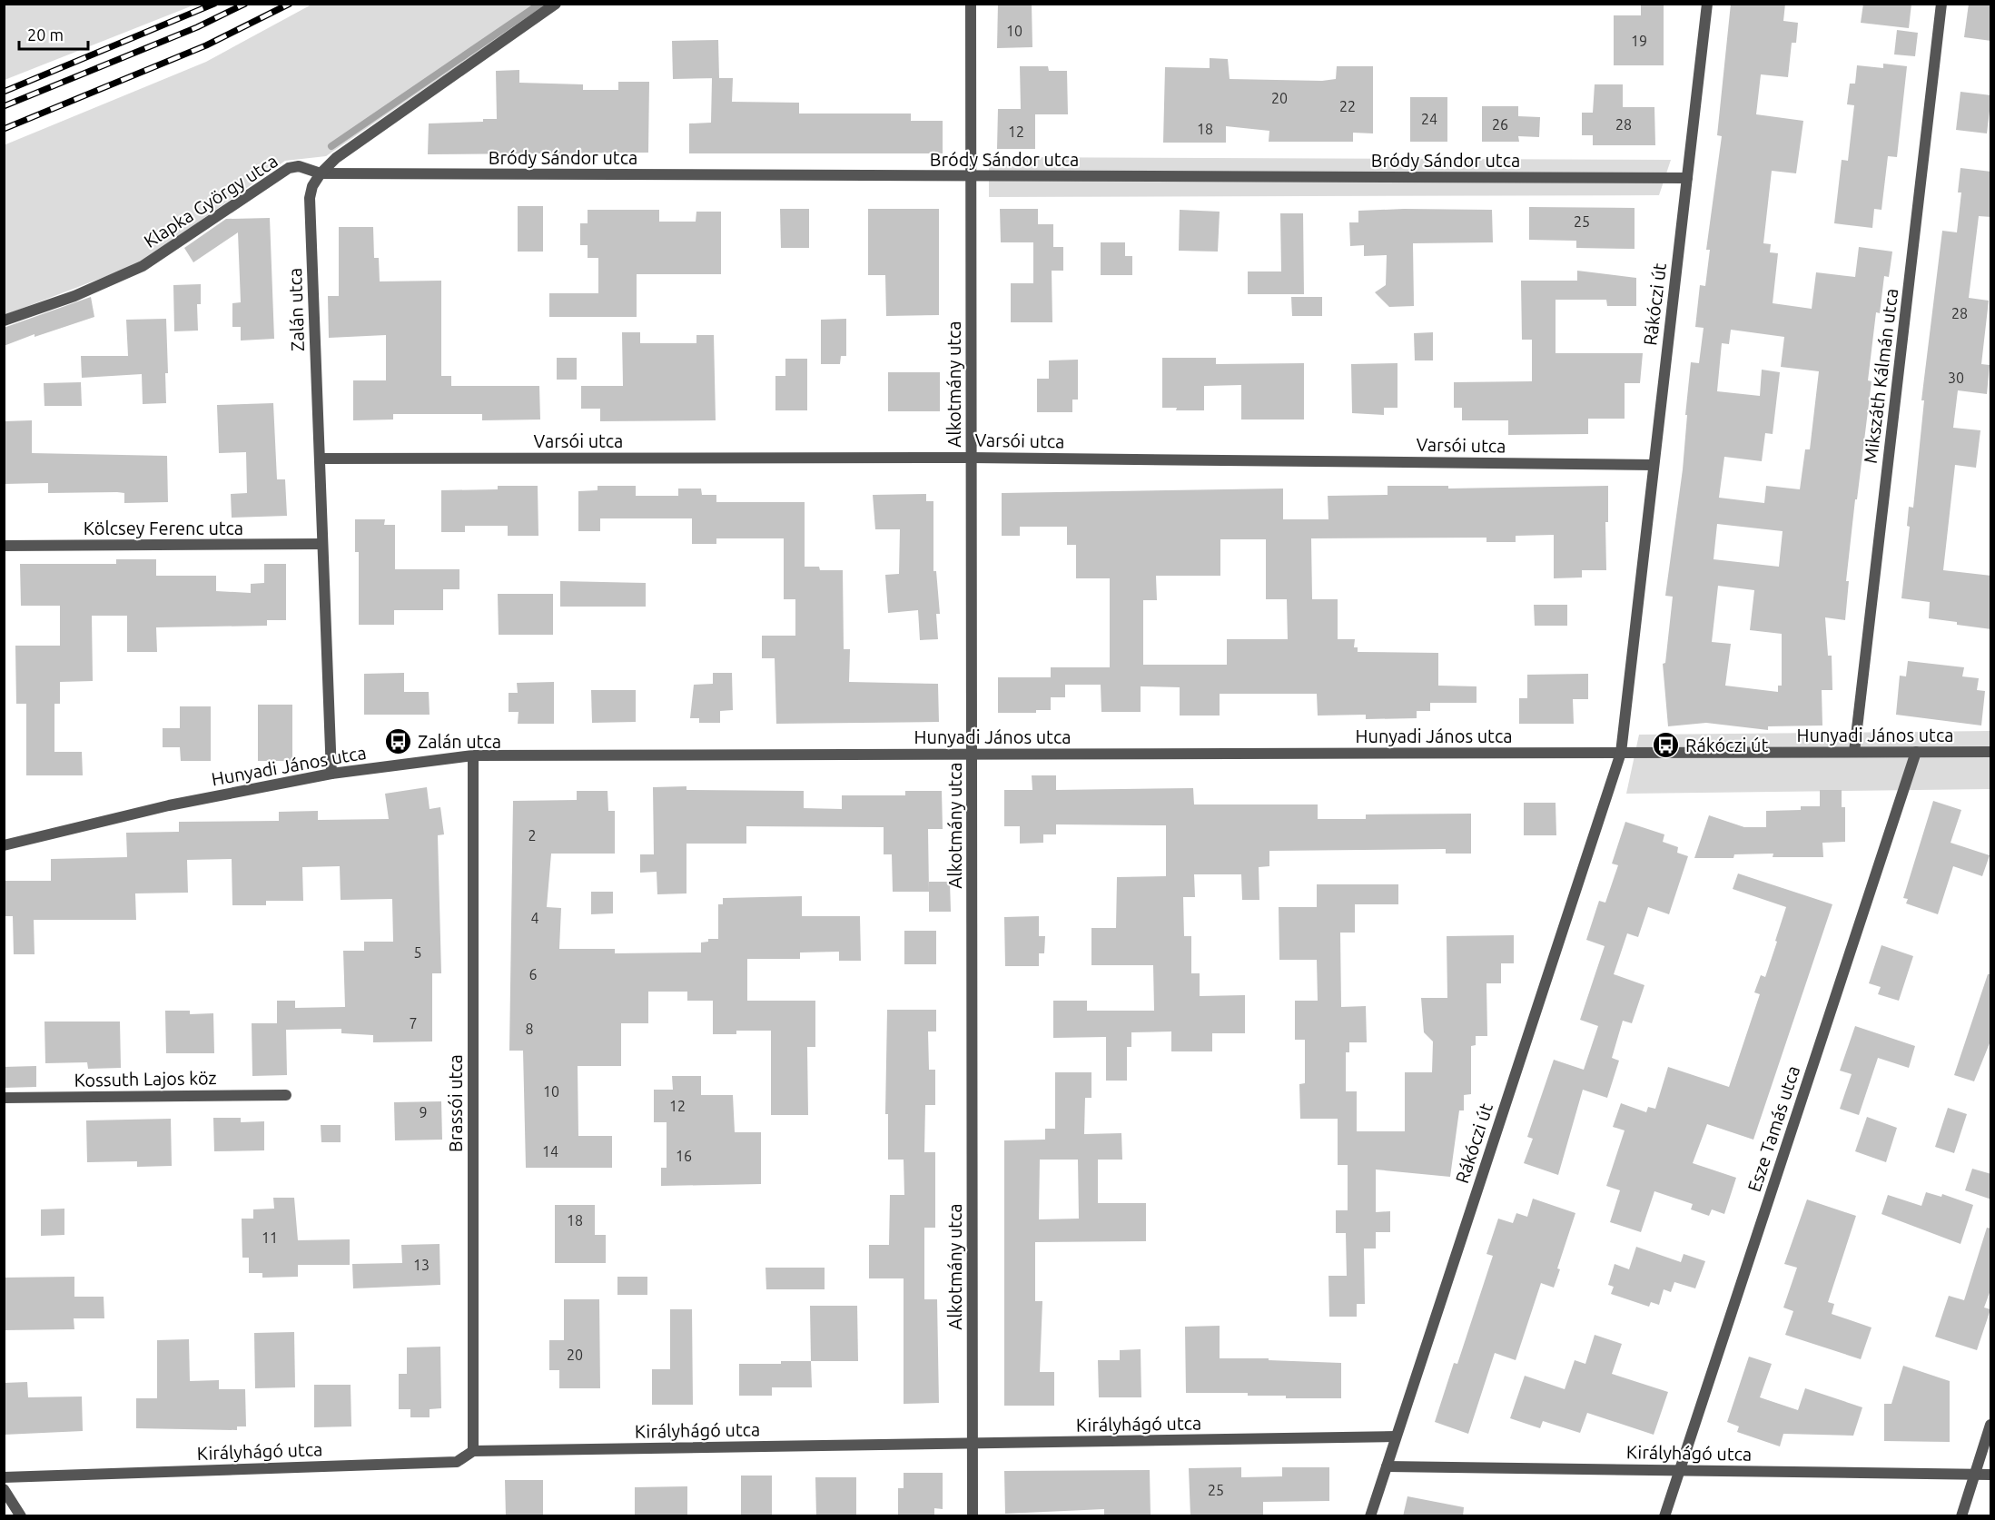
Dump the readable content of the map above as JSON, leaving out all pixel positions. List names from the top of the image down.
{
  "streets": {
    "street": [
      "Bródy Sándor utca",
      "Klapka György utca",
      "Rákóczi út",
      "Zalán utca",
      "Mikszáth Kálmán utca",
      "Alkotmány utca",
      "Varsói utca",
      "Kölcsey Ferenc utca",
      "Hunyadi János utca",
      "Kossuth Lajos köz",
      "Brassói utca",
      "Esze Tamás utca",
      "Királyhágó utca"
    ]
  },
  "crossings": [
    ["Bródy Sándor utca", "Klapka György utca"],
    ["Bródy Sándor utca", "Rákóczi út"],
    ["Bródy Sándor utca", "Zalán utca"],
    ["Bródy Sándor utca", "Alkotmány utca"],
    ["Klapka György utca", "Zalán utca"],
    ["Rákóczi út", "Varsói utca"],
    ["Rákóczi út", "Hunyadi János utca"],
    ["Rákóczi út", "Királyhágó utca"],
    ["Zalán utca", "Varsói utca"],
    ["Zalán utca", "Kölcsey Ferenc utca"],
    ["Zalán utca", "Hunyadi János utca"],
    ["Mikszáth Kálmán utca", "Hunyadi János utca"],
    ["Alkotmány utca", "Varsói utca"],
    ["Alkotmány utca", "Hunyadi János utca"],
    ["Alkotmány utca", "Királyhágó utca"],
    ["Hunyadi János utca", "Brassói utca"],
    ["Hunyadi János utca", "Esze Tamás utca"],
    ["Brassói utca", "Királyhágó utca"],
    ["Esze Tamás utca", "Királyhágó utca"]
  ],
  "places": {
    "bus stop": ["Zalán utca", "Rákóczi út"]
  },
  "house_numbers": [
    "10",
    "19",
    "20",
    "22",
    "24",
    "26",
    "28",
    "18",
    "12",
    "25",
    "28",
    "30",
    "2",
    "4",
    "5",
    "6",
    "7",
    "8",
    "10",
    "12",
    "9",
    "14",
    "16",
    "18",
    "11",
    "13",
    "20",
    "25"
  ],
  "scale_bar": "20 m"
}
